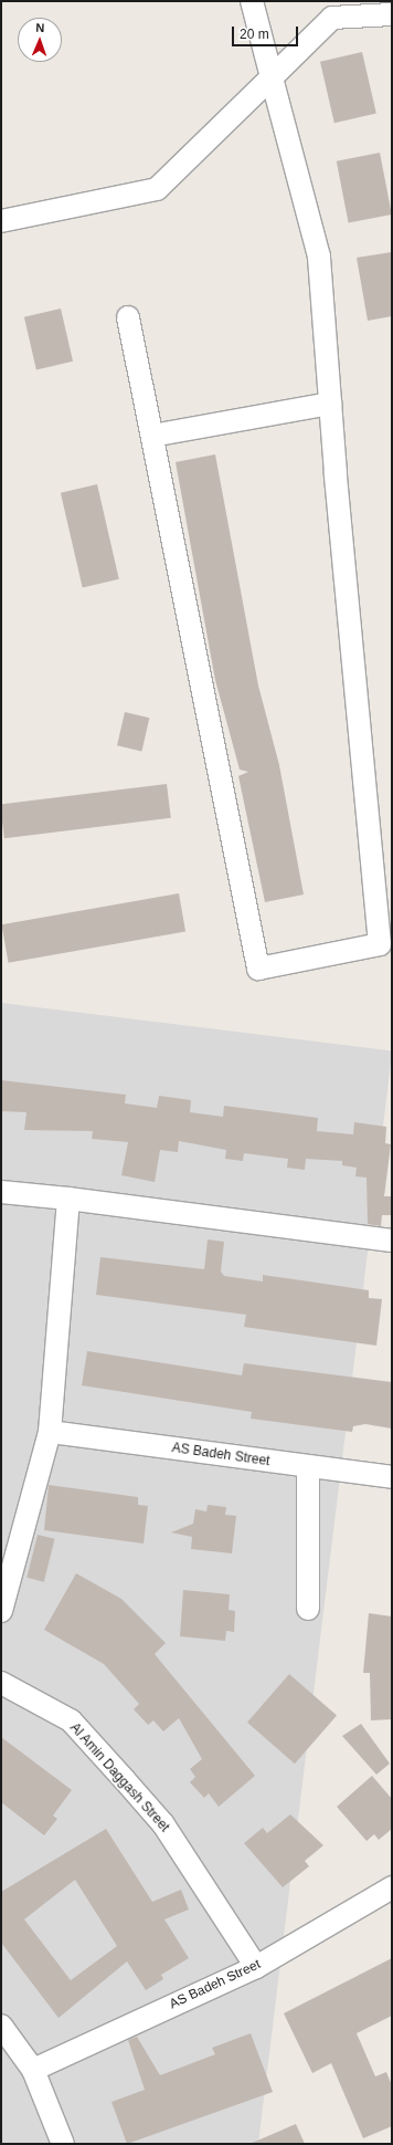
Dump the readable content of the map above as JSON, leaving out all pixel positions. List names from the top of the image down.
{
  "streets": {
    "street": ["AS Badeh Street", "Al Amin Daggash Street"]
  },
  "crossings": [
    ["AS Badeh Street", "Al Amin Daggash Street"]
  ],
  "scale_bar": "20 m",
  "north": "top"
}
